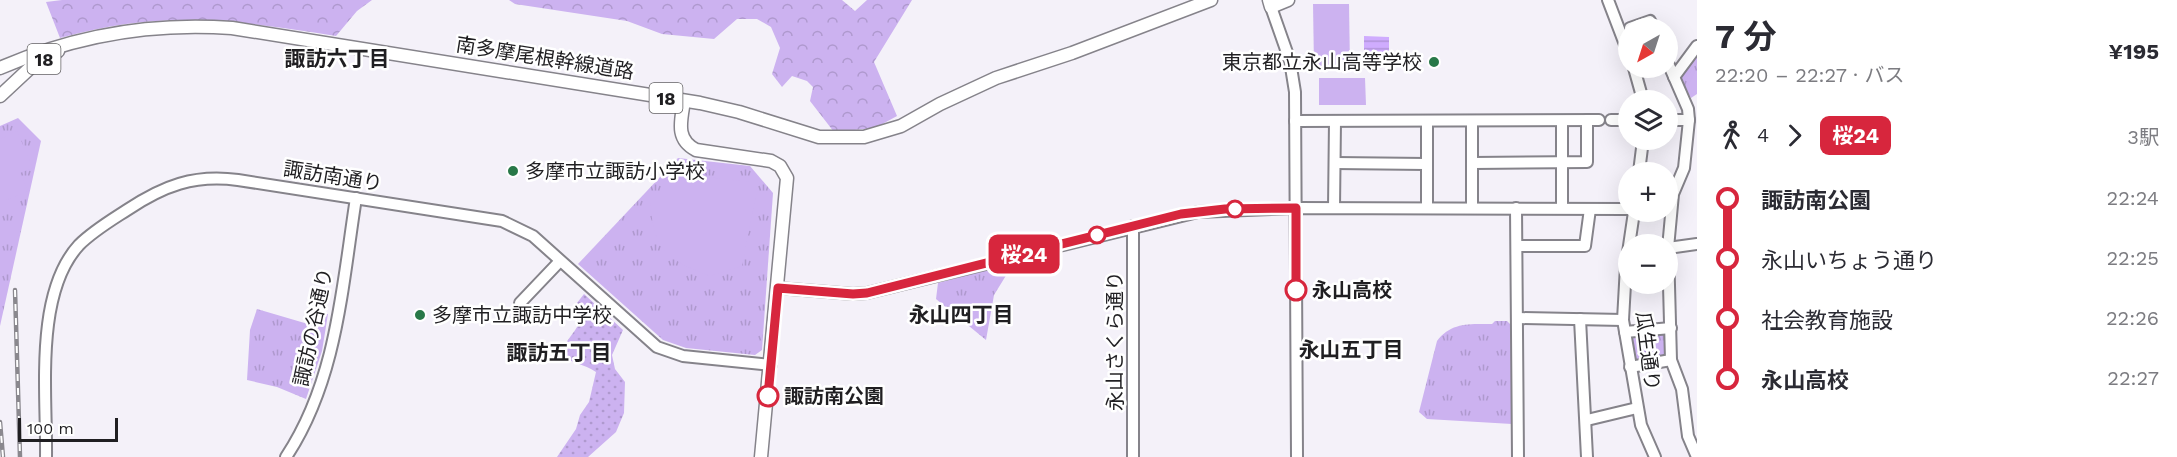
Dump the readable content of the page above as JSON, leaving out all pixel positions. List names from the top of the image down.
{
  "streets": {
    "main road": ["南多摩尾根幹線道路", "18"],
    "street": [
      "諏訪南通り",
      "諏訪の谷通り",
      "永山さくら通り",
      "瓜生通り"
    ]
  },
  "crossings": [
    ["南多摩尾根幹線道路", "18"],
    ["18", "諏訪南通り"],
    ["諏訪南通り", "諏訪の谷通り"]
  ],
  "districts": [
    "諏訪六丁目",
    "永山四丁目",
    "永山五丁目",
    "諏訪五丁目"
  ],
  "places": [
    "東京都立永山高等学校",
    "多摩市立諏訪小学校",
    "永山高校",
    "多摩市立諏訪中学校",
    "諏訪南公園"
  ],
  "lines": ["bus line 桜24"],
  "scale_bar": "100 m",
  "north": "bottom left",
  "page": {
    "on_map": "桜24",
    "heading": ["7 分", "22:20 – 22:27 · バス", "¥195"],
    "map_buttons": ["+", "−"],
    "legs": ["4", "桜24", "3駅"],
    "list": [
      {
        "name": "諏訪南公園",
        "value": "22:24"
      },
      {
        "name": "永山いちょう通り",
        "value": "22:25"
      },
      {
        "name": "社会教育施設",
        "value": "22:26"
      },
      {
        "name": "永山高校",
        "value": "22:27"
      }
    ],
    "scale": "100 m"
  }
}
